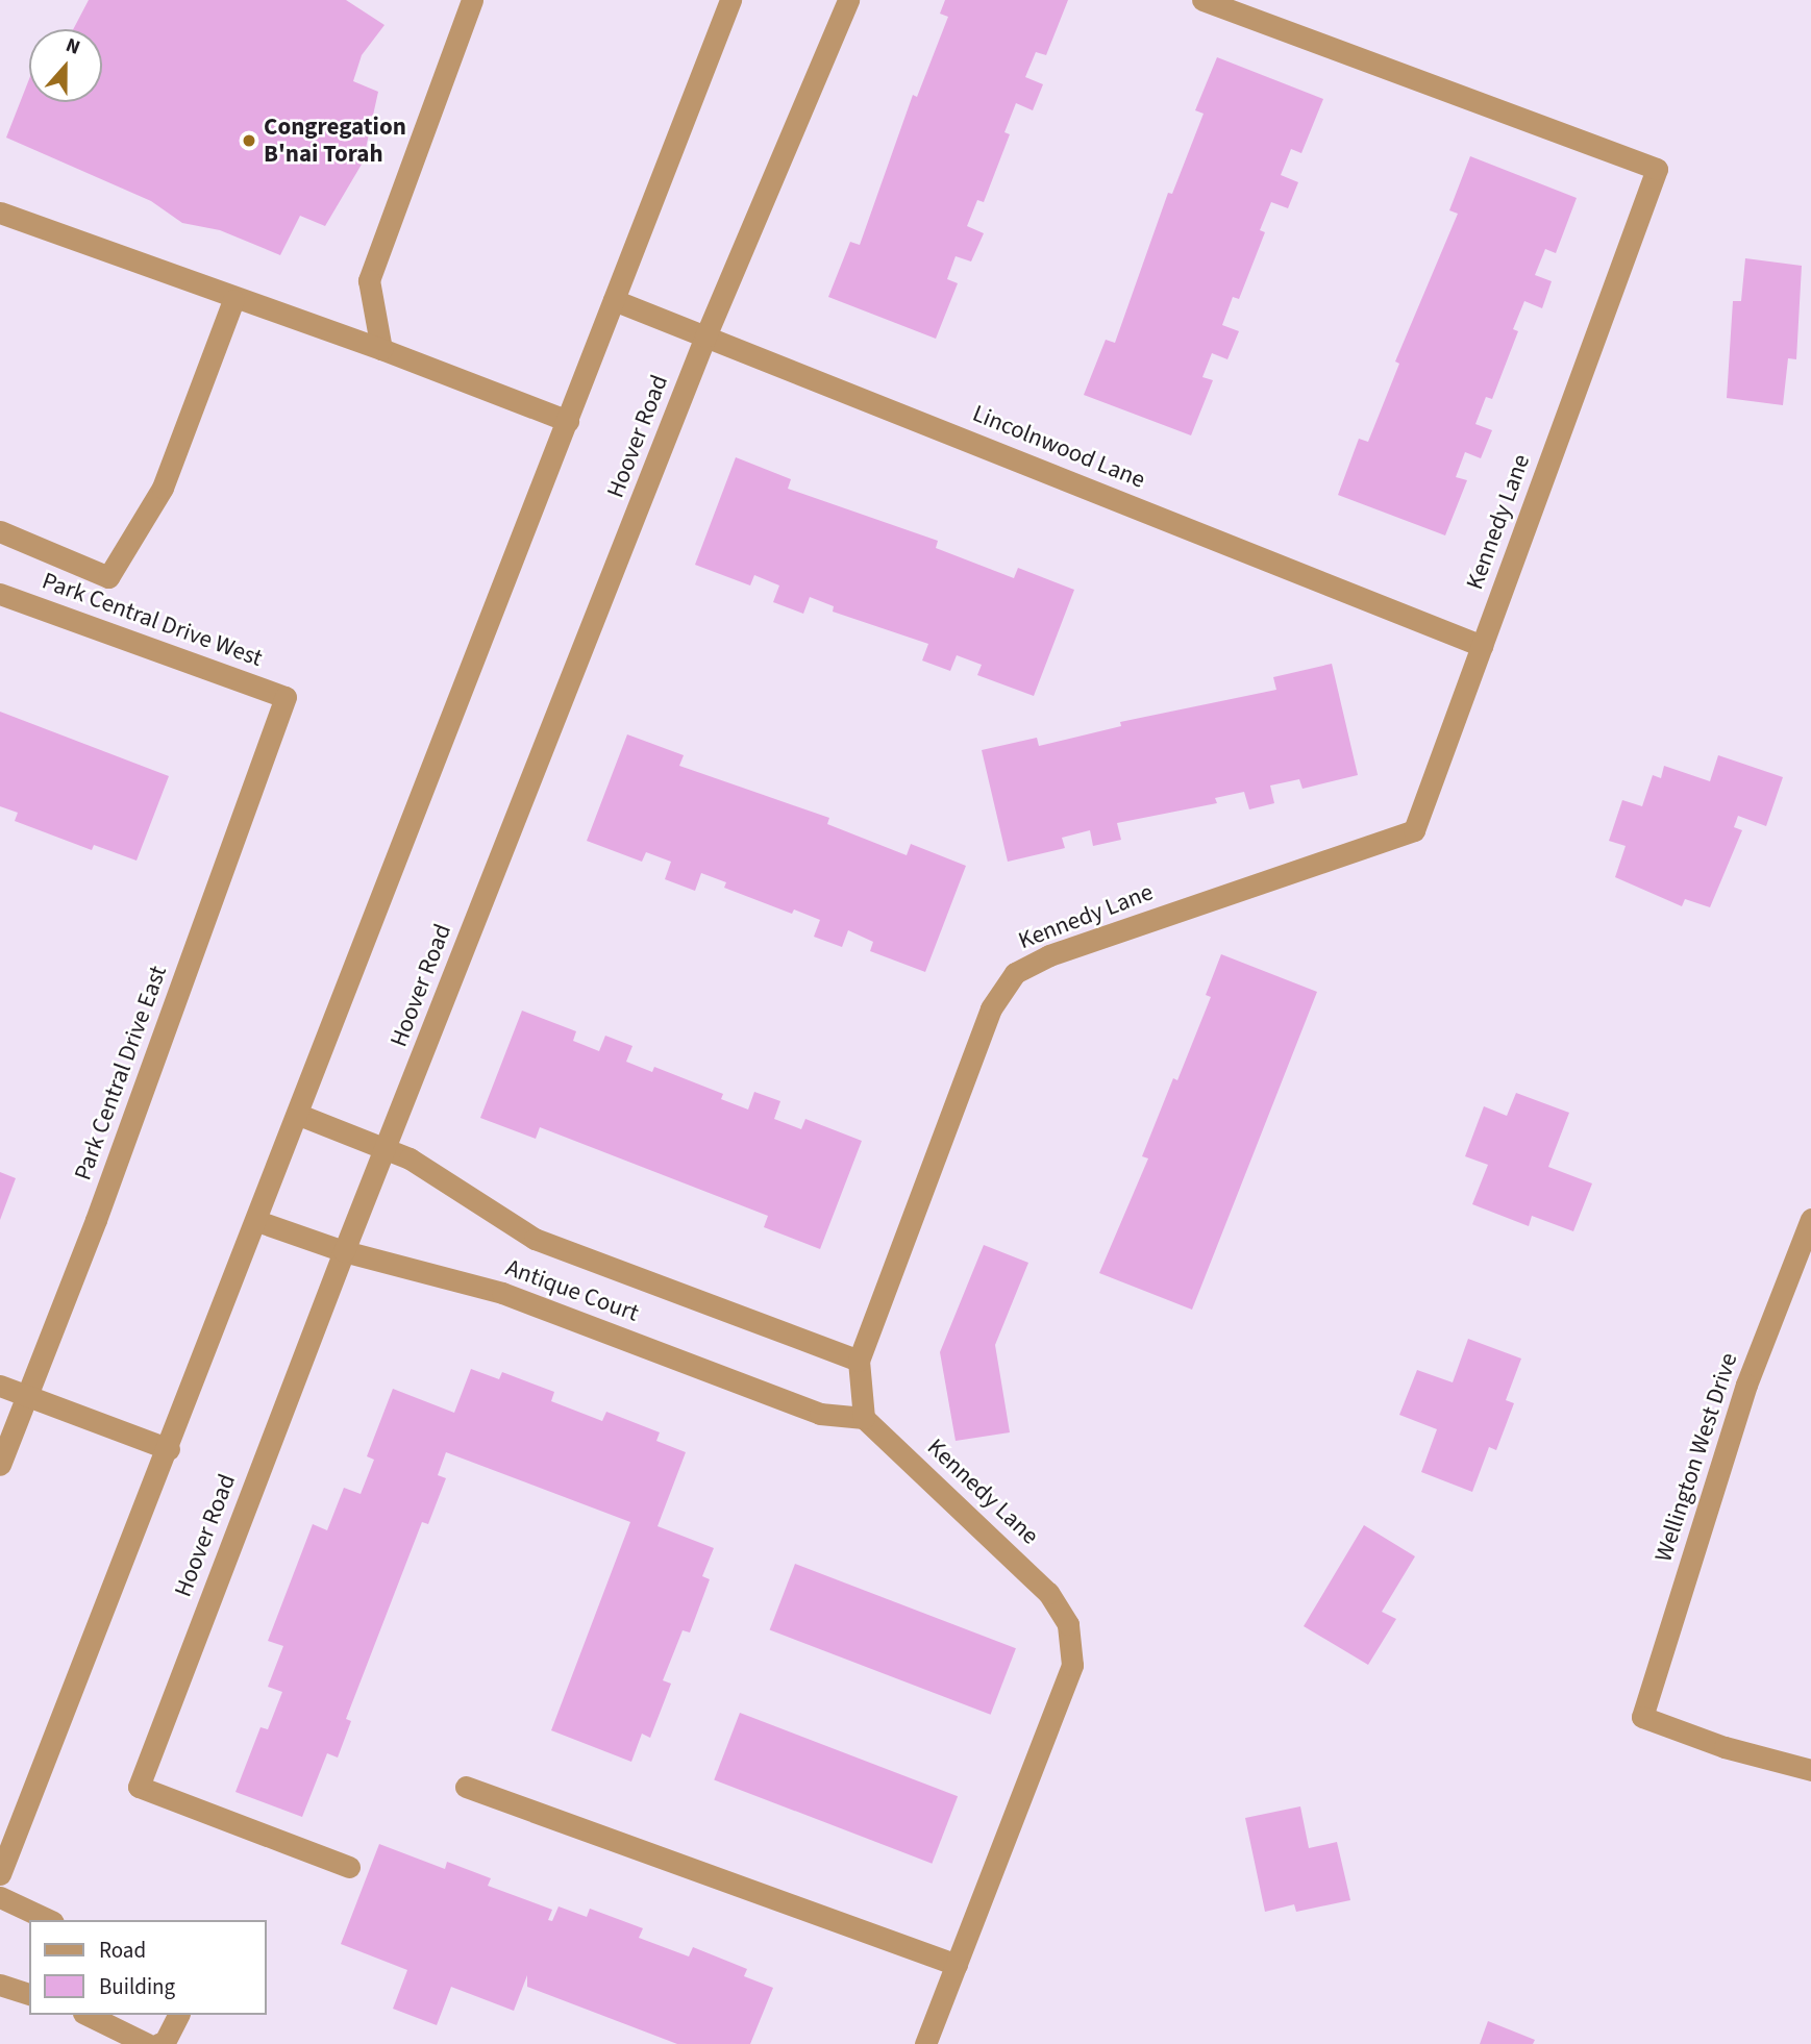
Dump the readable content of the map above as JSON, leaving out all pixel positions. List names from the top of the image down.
{
  "streets": {
    "street": [
      "Hoover Road",
      "Lincolnwood Lane",
      "Kennedy Lane",
      "Park Central Drive West",
      "Park Central Drive East",
      "Antique Court",
      "Wellington West Drive"
    ]
  },
  "crossings": [
    ["Hoover Road", "Lincolnwood Lane"],
    ["Hoover Road", "Antique Court"],
    ["Lincolnwood Lane", "Kennedy Lane"],
    ["Kennedy Lane", "Antique Court"],
    ["Park Central Drive West", "Park Central Drive East"]
  ],
  "places": ["Congregation B'nai Torah"],
  "legend": ["Road", "Building"],
  "north": "top"
}
